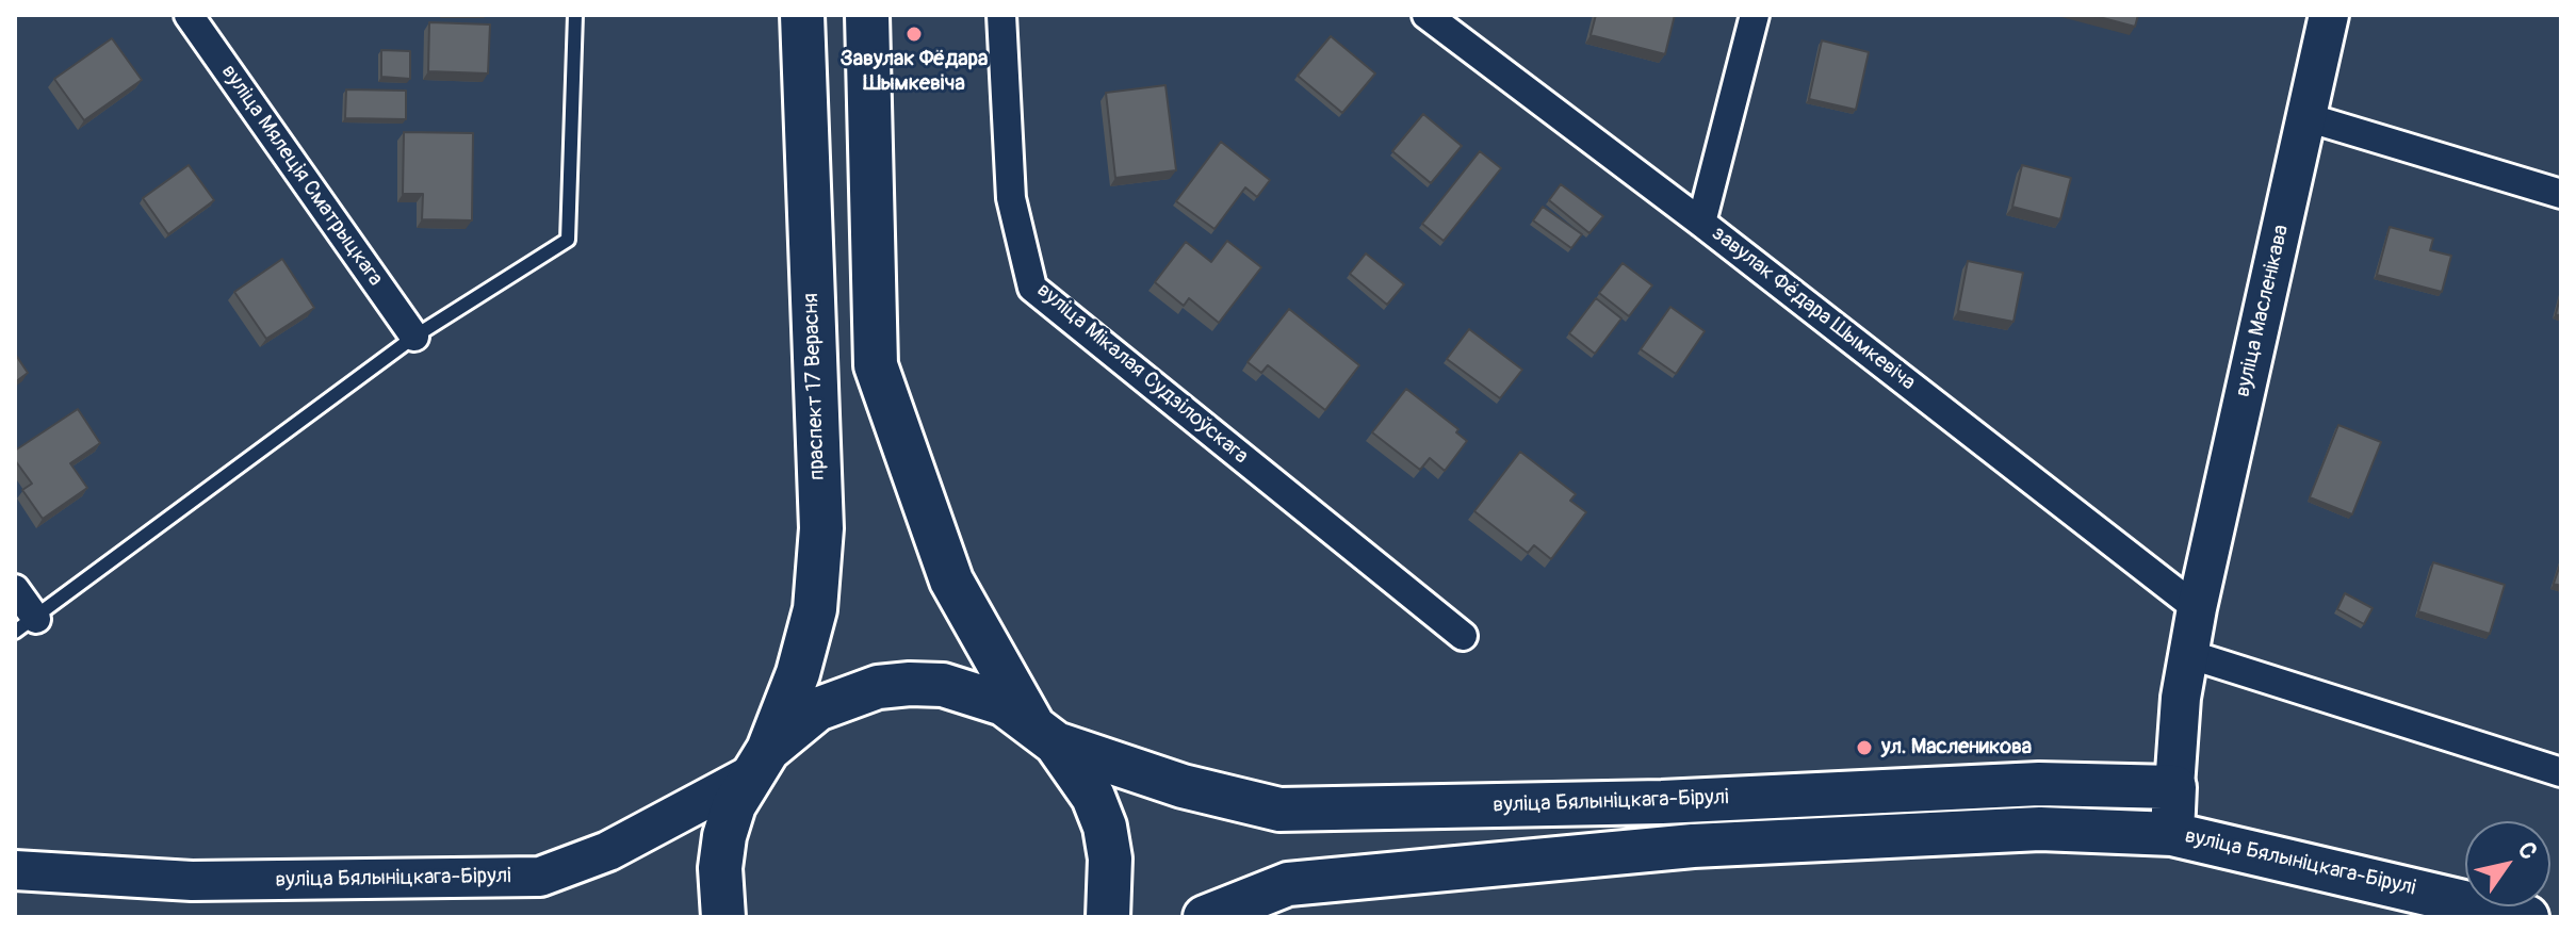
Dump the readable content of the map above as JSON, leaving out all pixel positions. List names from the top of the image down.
{
  "streets": {
    "main road": ["вуліца Масленікава", "праспект 17 Верасня", "вуліца Бялыніцкага-Бірулі"],
    "street": ["вуліца Мялеція Сматрыцкага", "завулак Фёдара Шымкевіча", "вуліца Мікалая Судзілоўскага"]
  },
  "crossings": [
    ["завулак Фёдара Шымкевіча", "вуліца Масленікава"],
    ["завулак Фёдара Шымкевіча", "вуліца Бялыніцкага-Бірулі"],
    ["вуліца Масленікава", "вуліца Бялыніцкага-Бірулі"],
    ["праспект 17 Верасня", "вуліца Бялыніцкага-Бірулі"]
  ],
  "places": ["Завулак Фёдара Шымкевіча", "ул. Масленикова"],
  "north": "top right"
}
